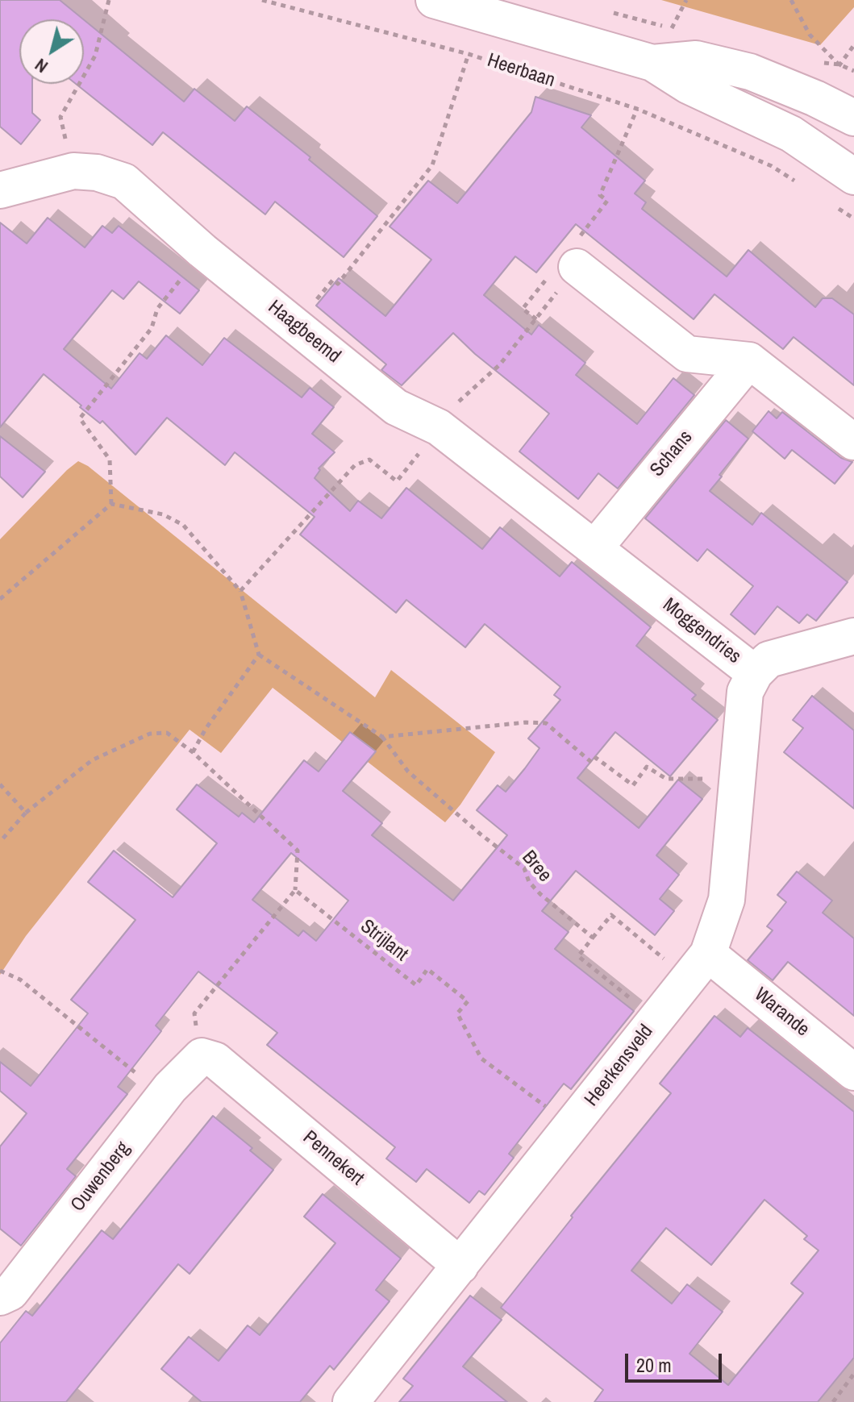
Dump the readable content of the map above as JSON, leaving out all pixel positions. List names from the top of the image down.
{
  "streets": {
    "street": [
      "Haagbeemd",
      "Schans",
      "Moggendries",
      "Warande",
      "Heerkensveld",
      "Pennekert",
      "Ouwenberg"
    ],
    "path": ["Heerbaan", "Bree", "Strijlant"]
  },
  "crossings": [
    ["Haagbeemd", "Schans"],
    ["Haagbeemd", "Moggendries"],
    ["Schans", "Moggendries"],
    ["Moggendries", "Heerkensveld"],
    ["Strijlant", "Heerkensveld"],
    ["Warande", "Heerkensveld"],
    ["Heerkensveld", "Pennekert"],
    ["Pennekert", "Ouwenberg"]
  ],
  "scale_bar": "20 m",
  "north": "bottom left"
}
